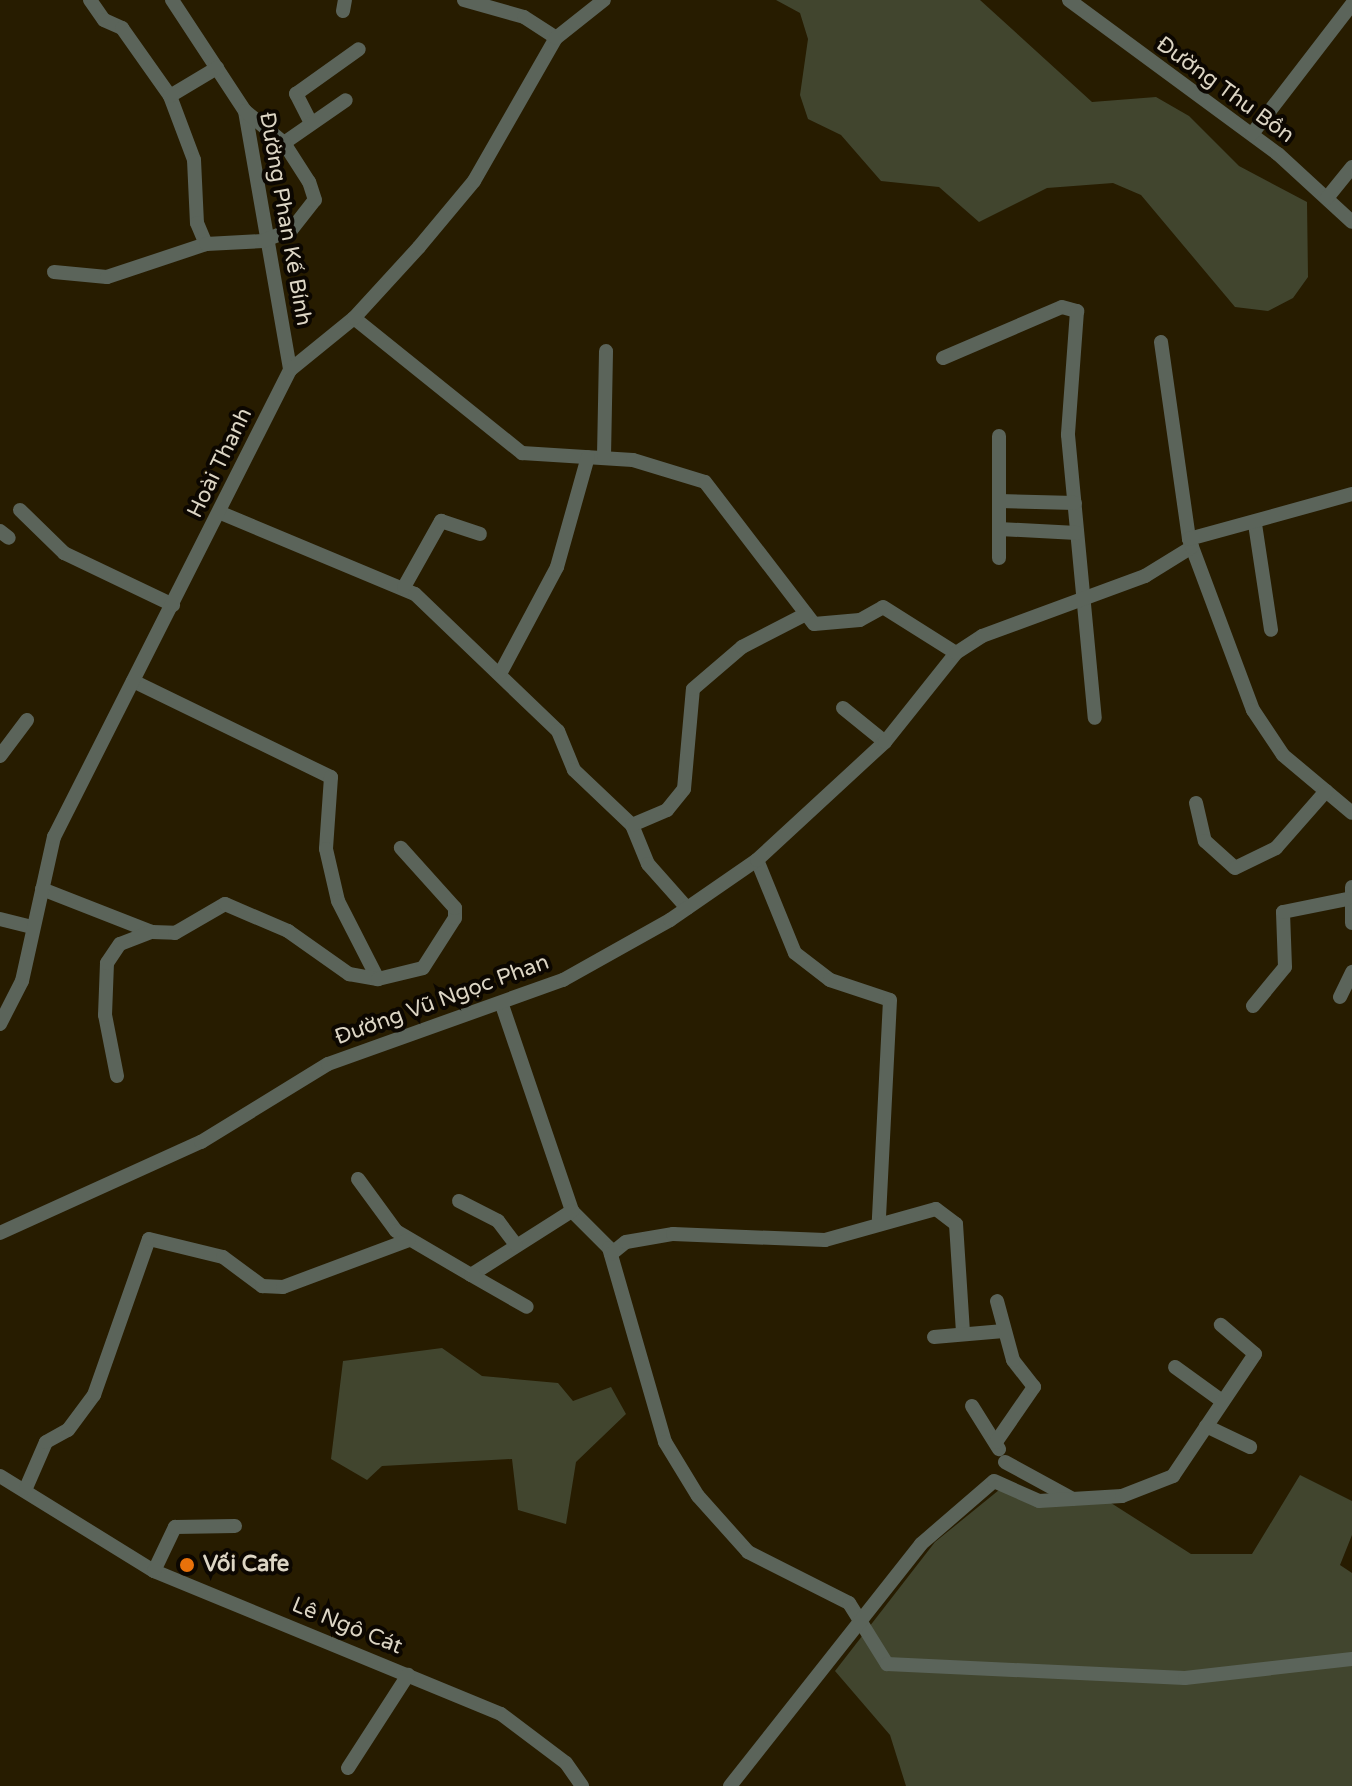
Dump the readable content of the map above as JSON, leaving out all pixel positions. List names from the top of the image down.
{
  "streets": {
    "street": [
      "Đường Thu Bồn",
      "Đường Phan Kế Bính",
      "Hoài Thanh",
      "Đường Vũ Ngọc Phan",
      "Lê Ngô Cát"
    ]
  },
  "crossings": [
    ["Đường Phan Kế Bính", "Hoài Thanh"]
  ],
  "places": ["Vối Cafe"]
}
